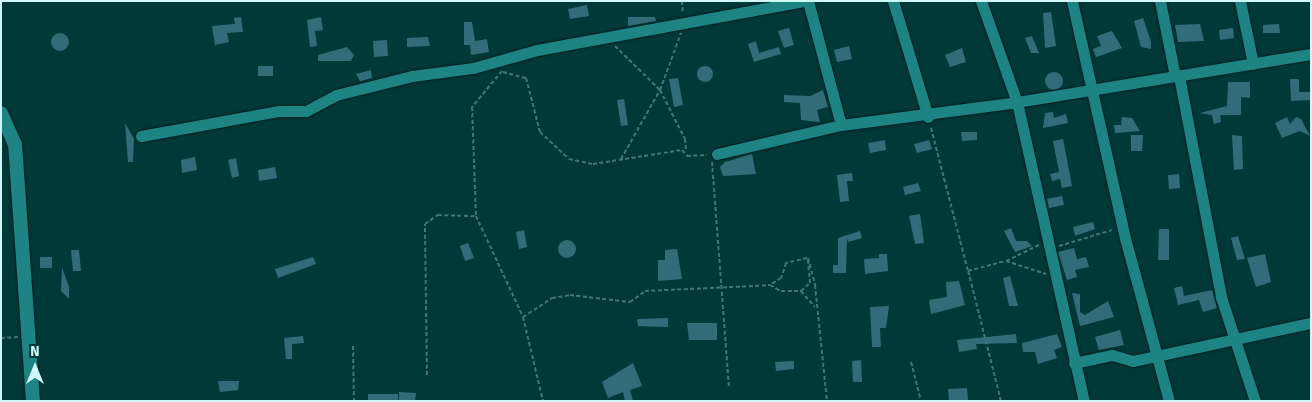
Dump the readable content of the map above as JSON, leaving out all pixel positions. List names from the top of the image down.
{
  "north": "top"
}
